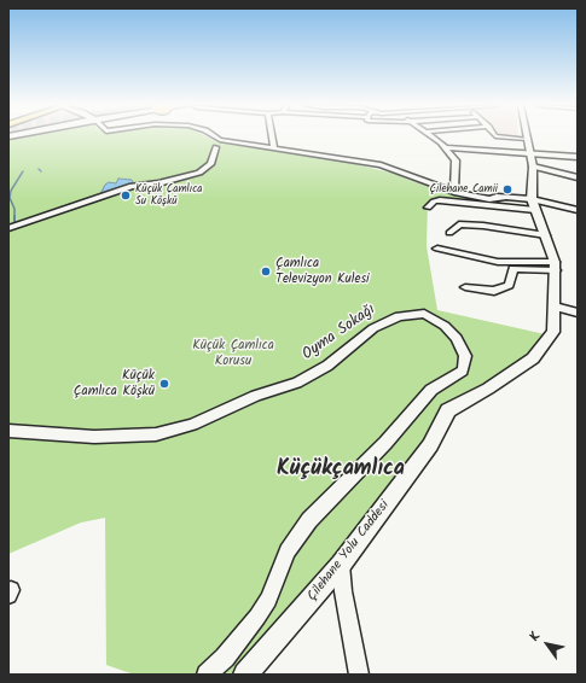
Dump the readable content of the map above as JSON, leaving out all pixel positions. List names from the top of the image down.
{
  "streets": {
    "street": ["Oyma Sokağı", "Çilehane Yolu Caddesi"]
  },
  "districts": ["Küçükçamlıca"],
  "parks": ["Küçük Çamlıca Korusu"],
  "places": [
    "Çilehane Camii",
    "Küçük Çamlıca Su Köşkü",
    "Çamlıca Televizyon Kulesi",
    "Küçük Çamlıca Köşkü"
  ],
  "north": "top left"
}
